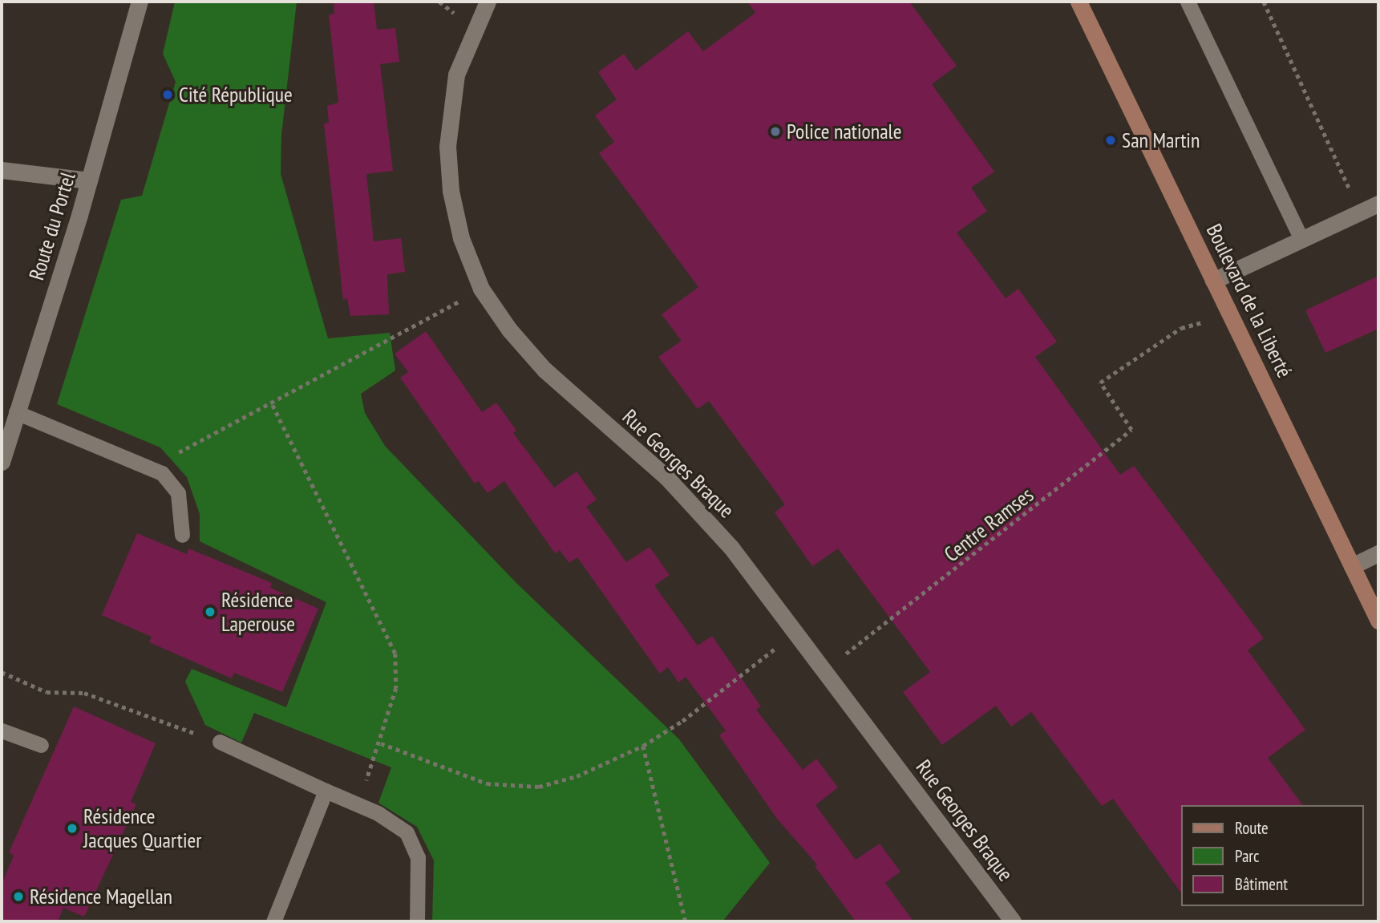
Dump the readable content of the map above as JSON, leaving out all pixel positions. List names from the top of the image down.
{
  "streets": {
    "main road": ["Boulevard de la Liberté"],
    "street": ["Route du Portel", "Rue Georges Braque"],
    "path": ["Centre Ramses"]
  },
  "crossings": [
    ["Boulevard de la Liberté", "Centre Ramses"]
  ],
  "places": [
    "Cité République",
    "Police nationale",
    "San Martin",
    "Résidence Laperouse",
    "Résidence Jacques Quartier",
    "Résidence Magellan"
  ],
  "legend": ["Route", "Parc", "Bâtiment"]
}
